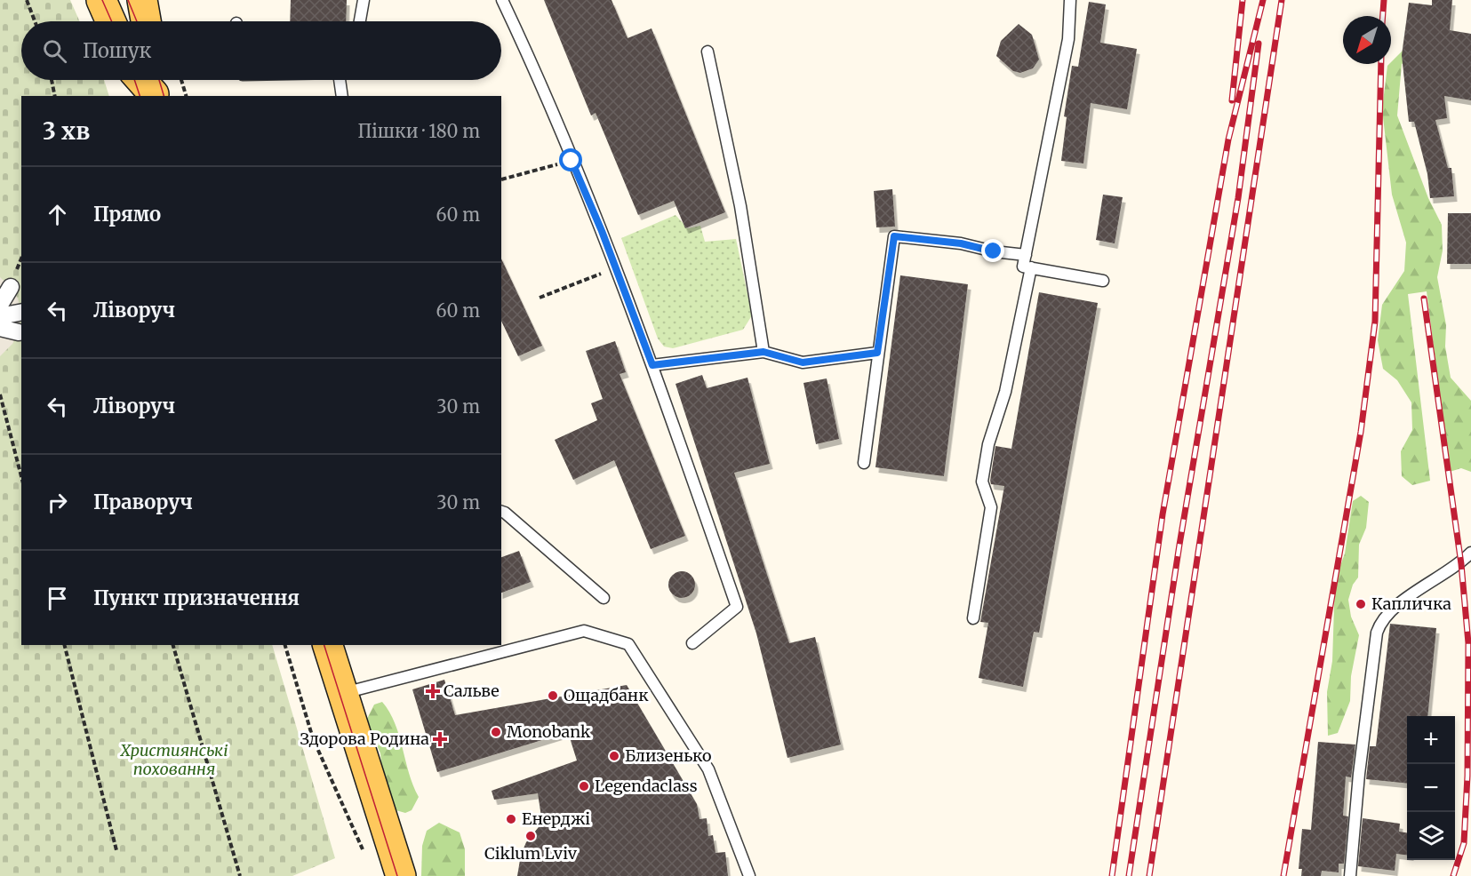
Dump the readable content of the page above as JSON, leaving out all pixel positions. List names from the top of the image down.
{
  "parks": ["Християнські поховання"],
  "places": {
    "other": [
      "Капличка",
      "Ощадбанк",
      "Monobank",
      "Близенько",
      "Legendaclass",
      "Енерджі",
      "Ciklum Lviv"
    ],
    "health": ["Сальве", "Здорова Родина"]
  },
  "north": "bottom left",
  "page": {
    "search": "Пошук",
    "heading": ["3 хв", "Пішки · 180 m"],
    "list": [
      ["Прямо", "60 m"],
      ["Ліворуч", "60 m"],
      ["Ліворуч", "30 m"],
      ["Праворуч", "30 m"],
      "Пункт призначення"
    ],
    "map_buttons": ["+", "−"]
  }
}
